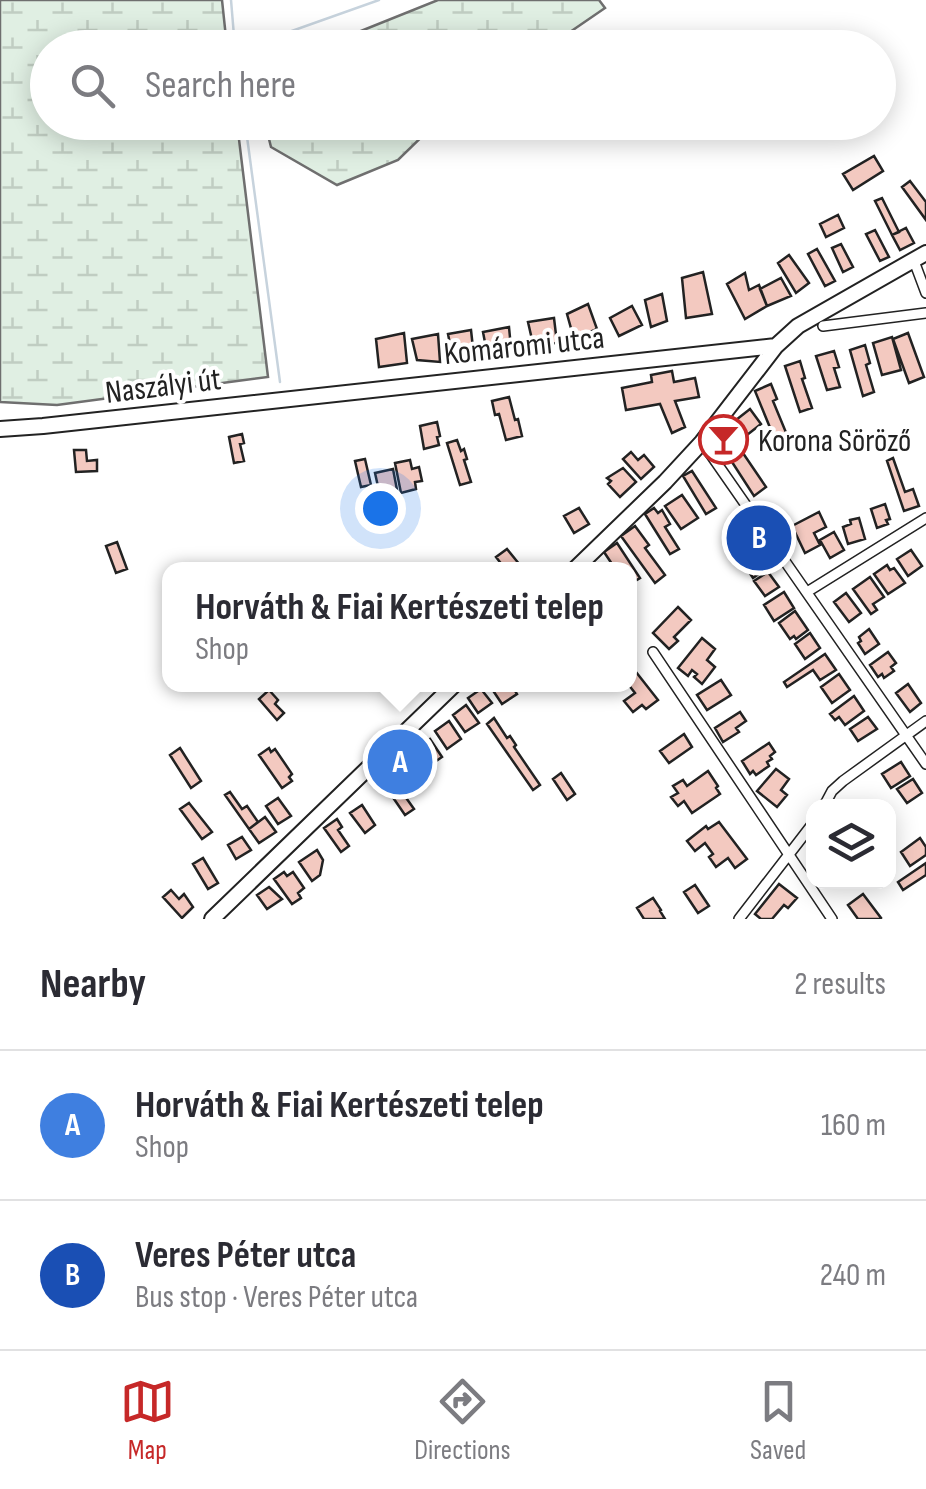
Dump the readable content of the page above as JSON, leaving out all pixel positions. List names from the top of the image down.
{
  "streets": {
    "main road": ["Komáromi utca", "Naszályi út"]
  },
  "crossings": [
    ["Komáromi utca", "Naszályi út"]
  ],
  "places": {
    "bar": ["Korona Söröző"]
  },
  "page": {
    "search": "Search here",
    "pins": ["B", "A"],
    "popup": ["Horváth & Fiai Kertészeti telep", "Shop"],
    "heading": ["Nearby", "2 results"],
    "list": [
      {
        "mark": "A",
        "name": "Horváth & Fiai Kertészeti telep",
        "note": "Shop",
        "value": "160 m"
      },
      {
        "mark": "B",
        "name": "Veres Péter utca",
        "note": "Bus stop · Veres Péter utca",
        "value": "240 m"
      }
    ],
    "nav": ["Map", "Directions", "Saved"]
  }
}
